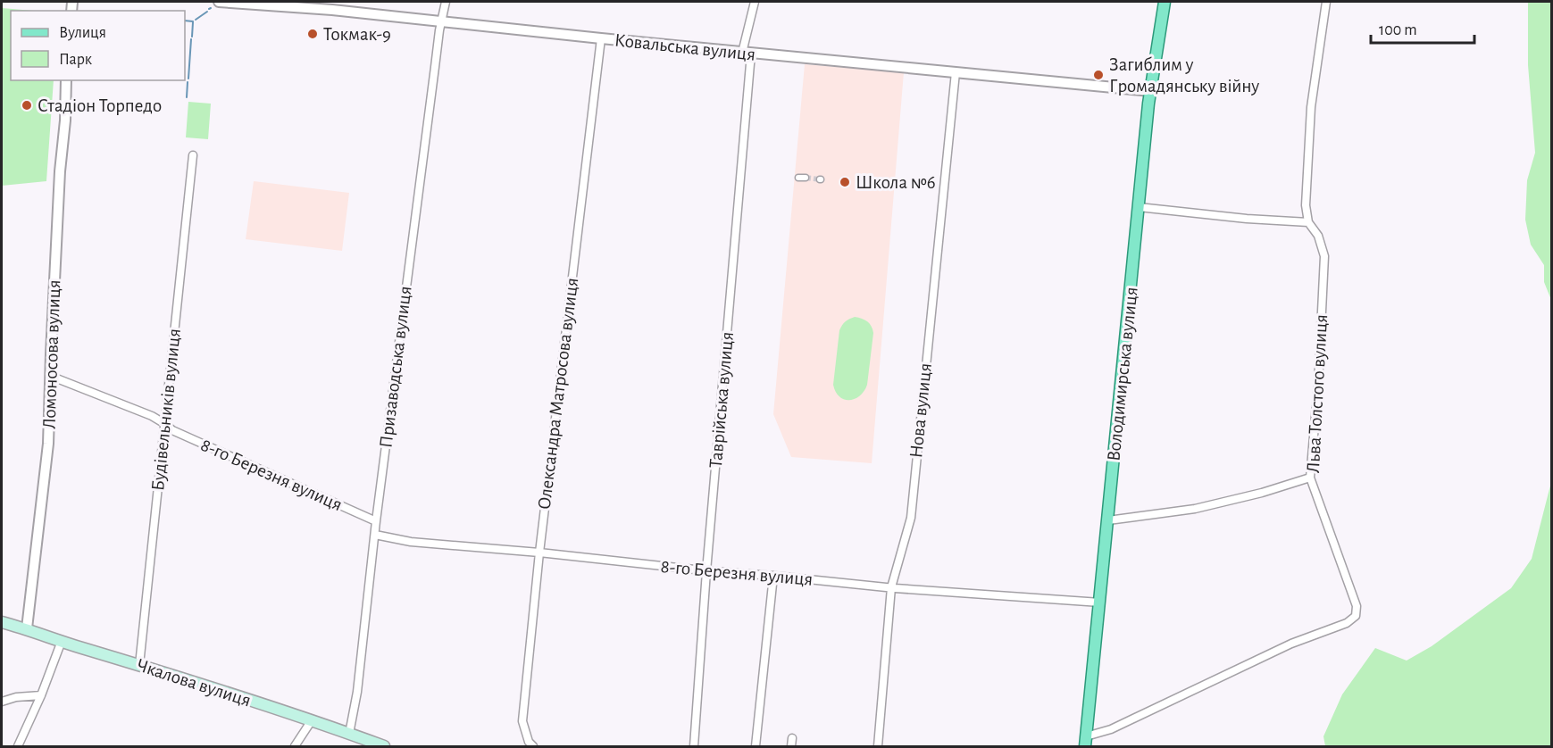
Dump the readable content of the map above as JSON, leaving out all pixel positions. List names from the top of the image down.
{
  "streets": {
    "main road": ["Володимирська вулиця", "Чкалова вулиця"],
    "street": [
      "Ковальська вулиця",
      "Ломоносова вулиця",
      "Призаводська вулиця",
      "Олександра Матросова вулиця",
      "Льва Толстого вулиця",
      "Таврійська вулиця",
      "Будівельників вулиця",
      "Нова вулиця",
      "8-го Березня вулиця"
    ]
  },
  "crossings": [
    ["Ковальська вулиця", "Призаводська вулиця"],
    ["Ковальська вулиця", "Володимирська вулиця"],
    ["Ковальська вулиця", "Олександра Матросова вулиця"],
    ["Ковальська вулиця", "Таврійська вулиця"],
    ["Ковальська вулиця", "Нова вулиця"],
    ["Ломоносова вулиця", "8-го Березня вулиця"],
    ["Ломоносова вулиця", "Чкалова вулиця"],
    ["Призаводська вулиця", "8-го Березня вулиця"],
    ["Призаводська вулиця", "Чкалова вулиця"],
    ["Володимирська вулиця", "Льва Толстого вулиця"],
    ["Володимирська вулиця", "8-го Березня вулиця"],
    ["Олександра Матросова вулиця", "8-го Березня вулиця"],
    ["Таврійська вулиця", "8-го Березня вулиця"],
    ["Будівельників вулиця", "8-го Березня вулиця"],
    ["Будівельників вулиця", "Чкалова вулиця"],
    ["Нова вулиця", "8-го Березня вулиця"]
  ],
  "places": [
    "Токмак-9",
    "Загиблим у Громадянську війну",
    "Стадіон Торпедо",
    "Школа №6"
  ],
  "legend": ["Вулиця", "Парк"],
  "scale_bar": "100 m"
}
